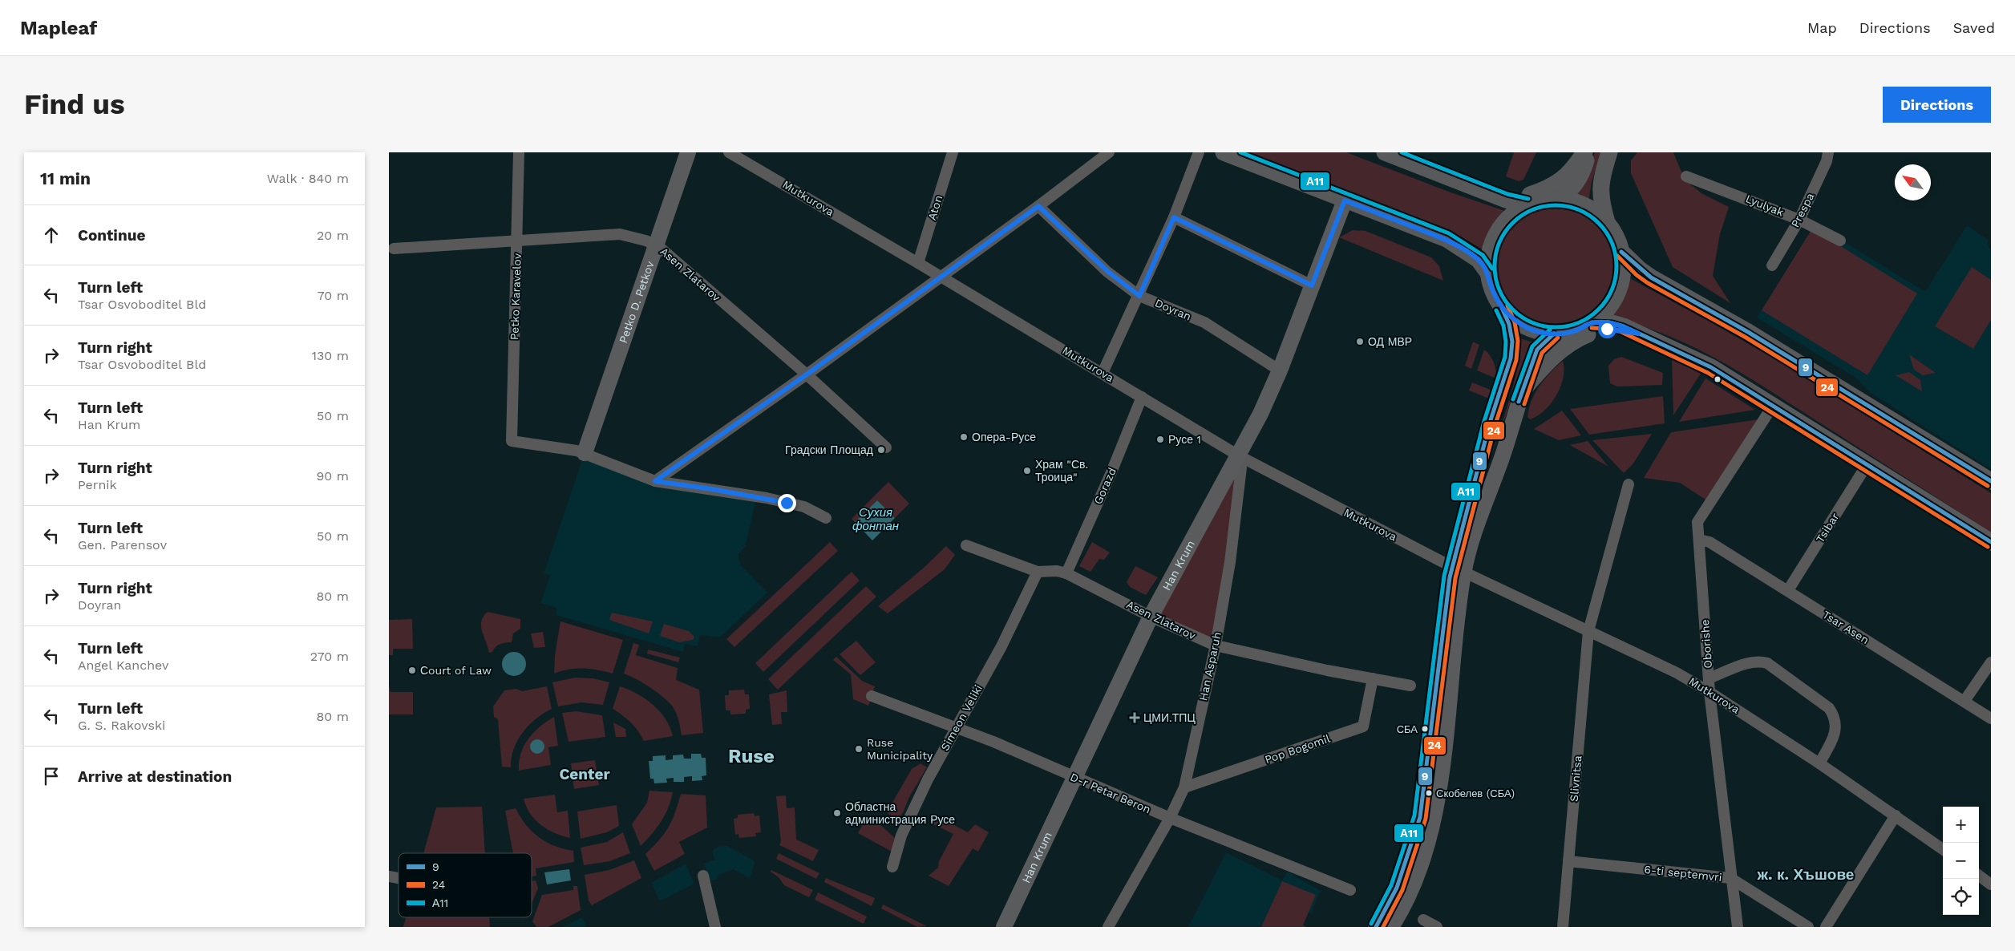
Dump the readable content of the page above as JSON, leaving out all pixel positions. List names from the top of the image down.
{
  "streets": {
    "main road": ["Petko D. Petkov", "Han Krum"],
    "street": [
      "Mutkurova",
      "Lyulyak",
      "Aton",
      "Prespa",
      "Asen Zlatarov",
      "Petko Karavelov",
      "Doyran",
      "Gorazd",
      "Tsibar",
      "Tsar Asen",
      "Oborishe",
      "Han Asparuh",
      "Simeon Veliki",
      "Pop Bogomil",
      "Slivnitsa",
      "D-r Petar Beron",
      "6-ti septemvri"
    ]
  },
  "crossings": [
    ["Mutkurova", "Aton"],
    ["Mutkurova", "Gorazd"],
    ["Mutkurova", "Han Krum"],
    ["Mutkurova", "Oborishe"],
    ["Mutkurova", "Han Asparuh"],
    ["Mutkurova", "Slivnitsa"],
    ["Lyulyak", "Prespa"],
    ["Asen Zlatarov", "Petko Karavelov"],
    ["Asen Zlatarov", "Petko D. Petkov"],
    ["Asen Zlatarov", "Gorazd"],
    ["Asen Zlatarov", "Han Krum"],
    ["Asen Zlatarov", "Han Asparuh"],
    ["Asen Zlatarov", "Simeon Veliki"],
    ["Asen Zlatarov", "Pop Bogomil"],
    ["Petko Karavelov", "Petko D. Petkov"],
    ["Doyran", "Han Krum"],
    ["Tsibar", "Tsar Asen"],
    ["Han Krum", "Han Asparuh"],
    ["Han Krum", "D-r Petar Beron"],
    ["Tsar Asen", "Oborishe"],
    ["Oborishe", "6-ti septemvri"],
    ["Han Asparuh", "Pop Bogomil"],
    ["Han Asparuh", "D-r Petar Beron"],
    ["Simeon Veliki", "D-r Petar Beron"],
    ["Slivnitsa", "6-ti septemvri"]
  ],
  "districts": ["Ruse", "Center", "ж. к. Хъшове"],
  "water": ["Сухия фонтан"],
  "places": {
    "other": [
      "ОД МВР",
      "Опера-Русе",
      "Русе 1",
      "Градски Площад",
      "Храм \"Св. Троица\"",
      "Сourt of Law",
      "СБА",
      "Ruse Municipality",
      "Скобелев (СБА)",
      "Областна администрация Русе"
    ],
    "health": ["ЦМИ.ТПЦ"]
  },
  "lines": ["transit line А11", "transit line 9", "transit line 24"],
  "legend": ["9", "24", "А11"],
  "north": "top left",
  "page": {
    "header": "Mapleaf",
    "nav": ["Map", "Directions", "Saved"],
    "buttons": "Directions",
    "title": "Find us",
    "heading": ["11 min", "Walk · 840 m"],
    "list": [
      ["Continue", "20 m"],
      ["Turn left", "Tsar Osvoboditel Bld", "70 m"],
      ["Turn right", "Tsar Osvoboditel Bld", "130 m"],
      ["Turn left", "Han Krum", "50 m"],
      ["Turn right", "Pernik", "90 m"],
      ["Turn left", "Gen. Parensov", "50 m"],
      ["Turn right", "Doyran", "80 m"],
      ["Turn left", "Angel Kanchev", "270 m"],
      ["Turn left", "G. S. Rakovski", "80 m"],
      "Arrive at destination"
    ],
    "map_buttons": ["+", "−"]
  }
}
